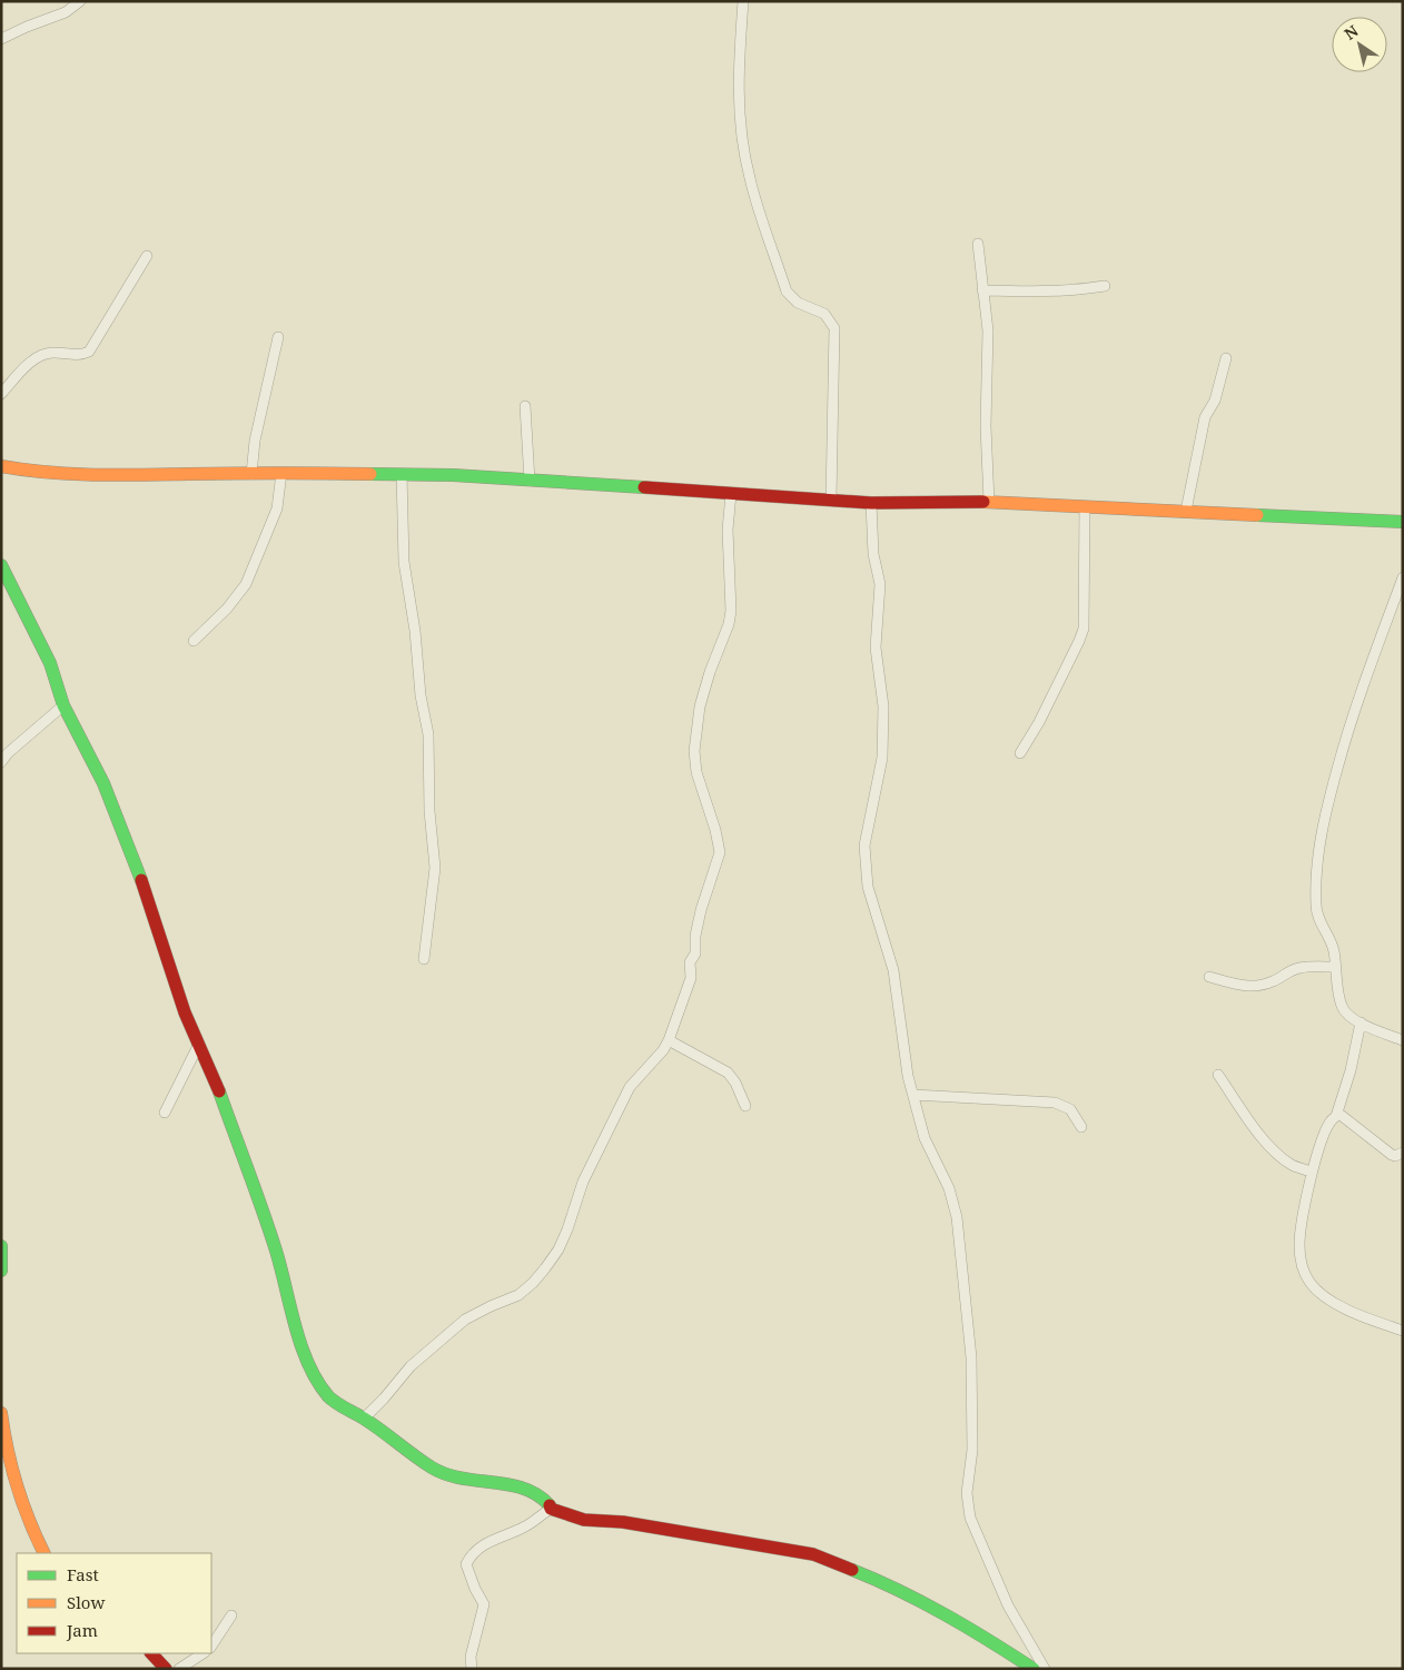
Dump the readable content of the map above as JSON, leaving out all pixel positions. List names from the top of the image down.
{
  "legend": ["Fast", "Slow", "Jam"],
  "north": "top left"
}
